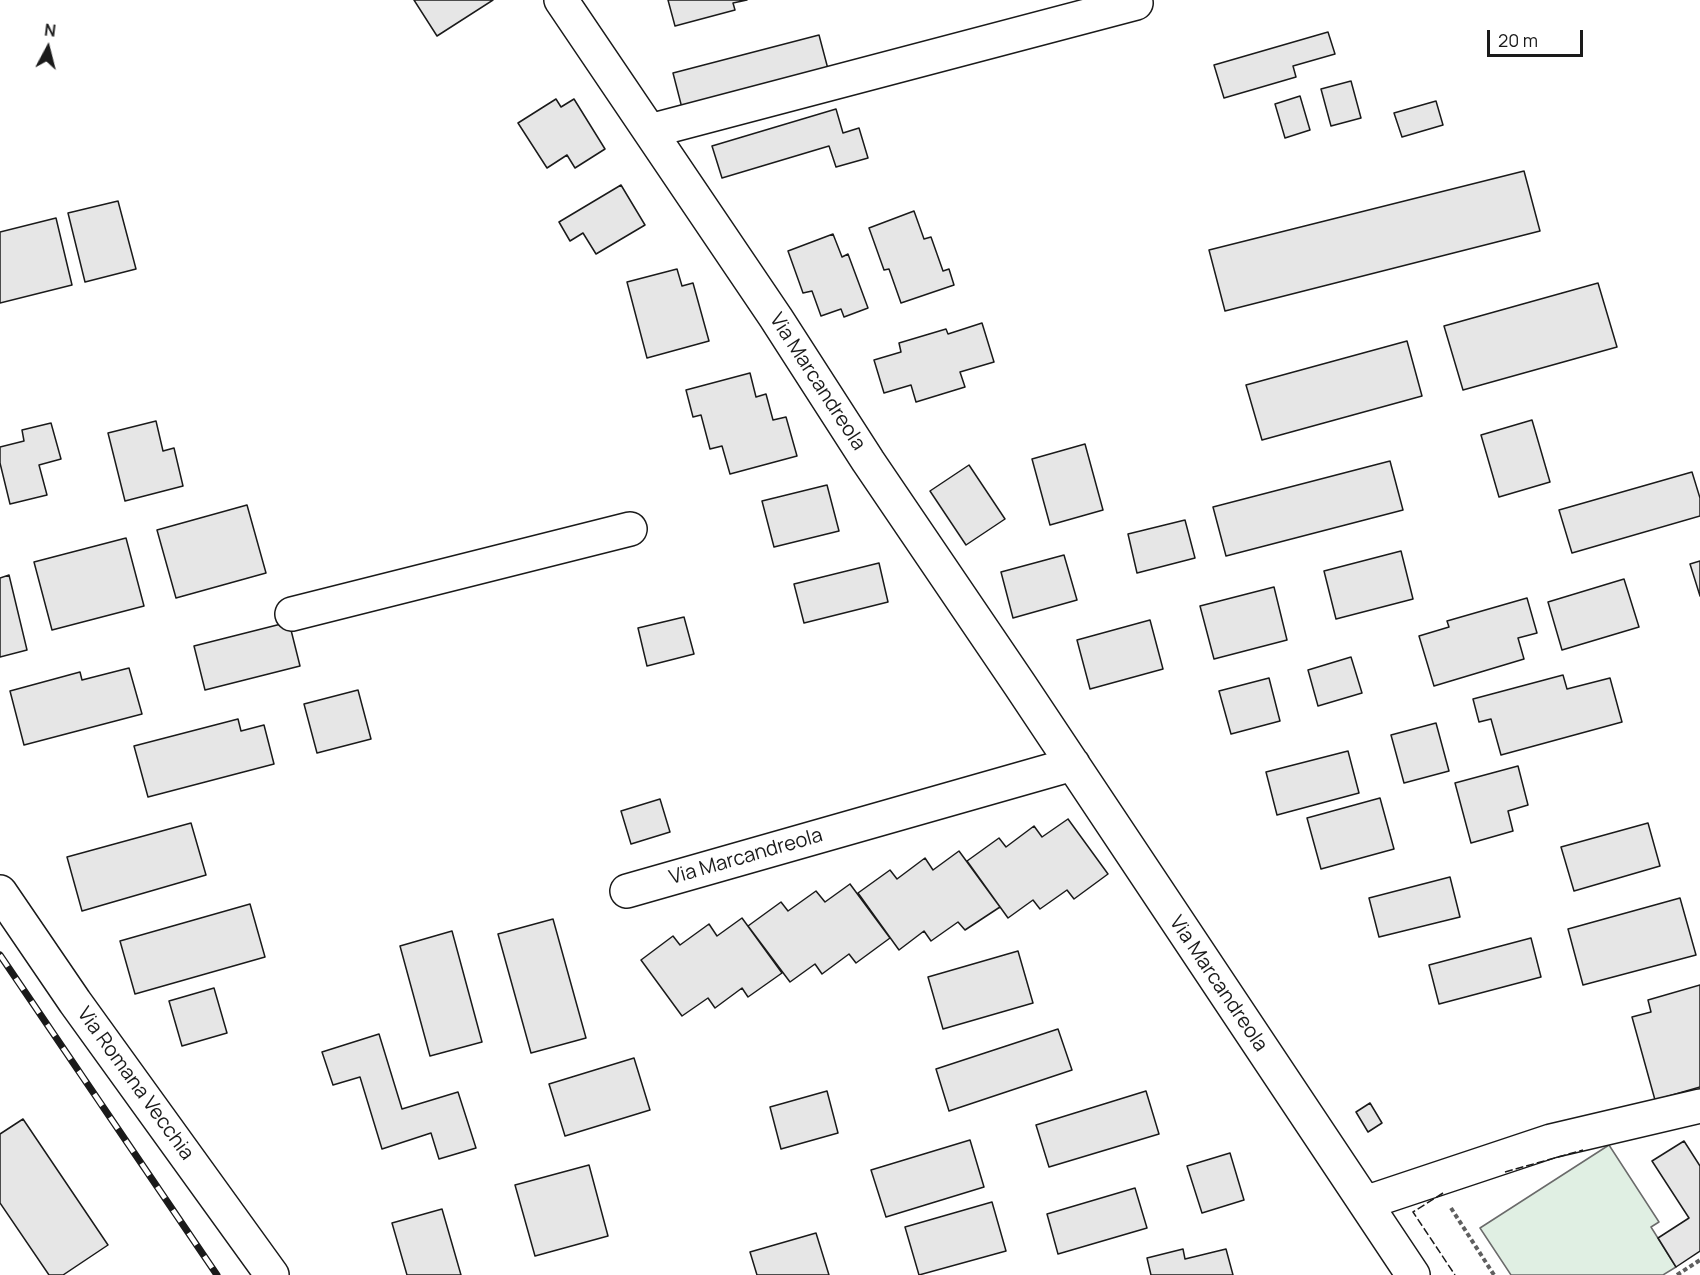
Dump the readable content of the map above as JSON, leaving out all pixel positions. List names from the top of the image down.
{
  "streets": {
    "street": ["Via Marcandreola", "Via Romana Vecchia"]
  },
  "scale_bar": "20 m",
  "north": "top"
}
